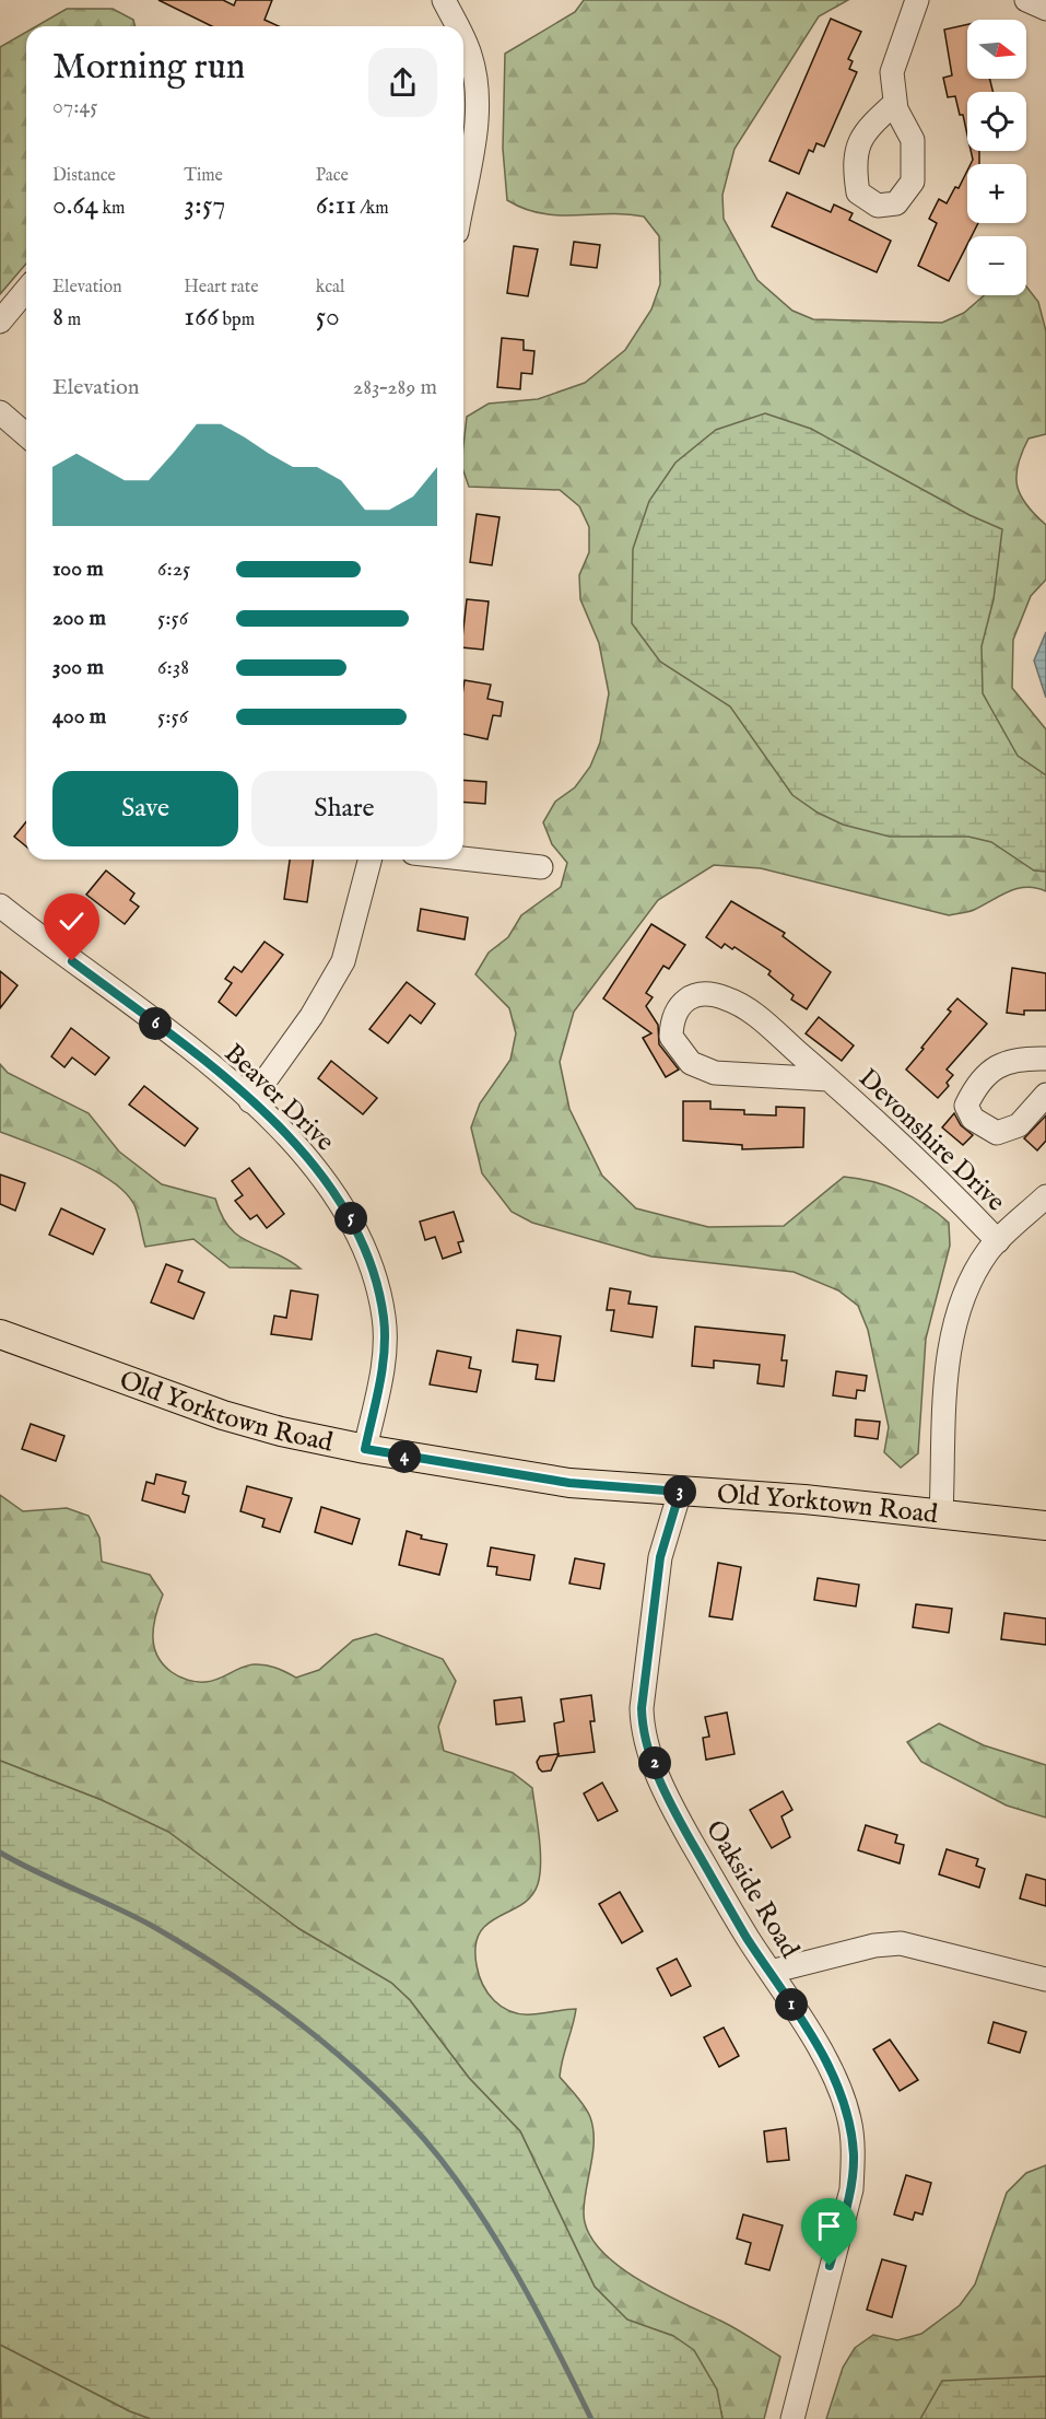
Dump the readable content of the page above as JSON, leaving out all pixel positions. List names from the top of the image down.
{
  "streets": {
    "main road": ["Old Yorktown Road"],
    "street": ["Beaver Drive", "Devonshire Drive", "Oakside Road"]
  },
  "crossings": [
    ["Beaver Drive", "Old Yorktown Road"],
    ["Old Yorktown Road", "Oakside Road"]
  ],
  "north": "right",
  "page": {
    "map_buttons": ["+", "−"],
    "heading": ["Morning run", "07:45"],
    "stats": [
      ["Distance", "0.64 km"],
      ["Time", "3:57"],
      ["Pace", "6:11 /km"],
      ["Elevation", "8 m"],
      ["Heart rate", "166 bpm"],
      ["kcal", "50"]
    ],
    "chart": ["Elevation", "283–289 m"],
    "list": [
      {
        "name": "100 m",
        "note": "6:25"
      },
      {
        "name": "200 m",
        "note": "5:56"
      },
      {
        "name": "300 m",
        "note": "6:38"
      },
      {
        "name": "400 m",
        "note": "5:56"
      }
    ],
    "buttons": ["Save", "Share"],
    "pins": [
      "6",
      "5",
      "4",
      "3",
      "2",
      "1"
    ]
  }
}
